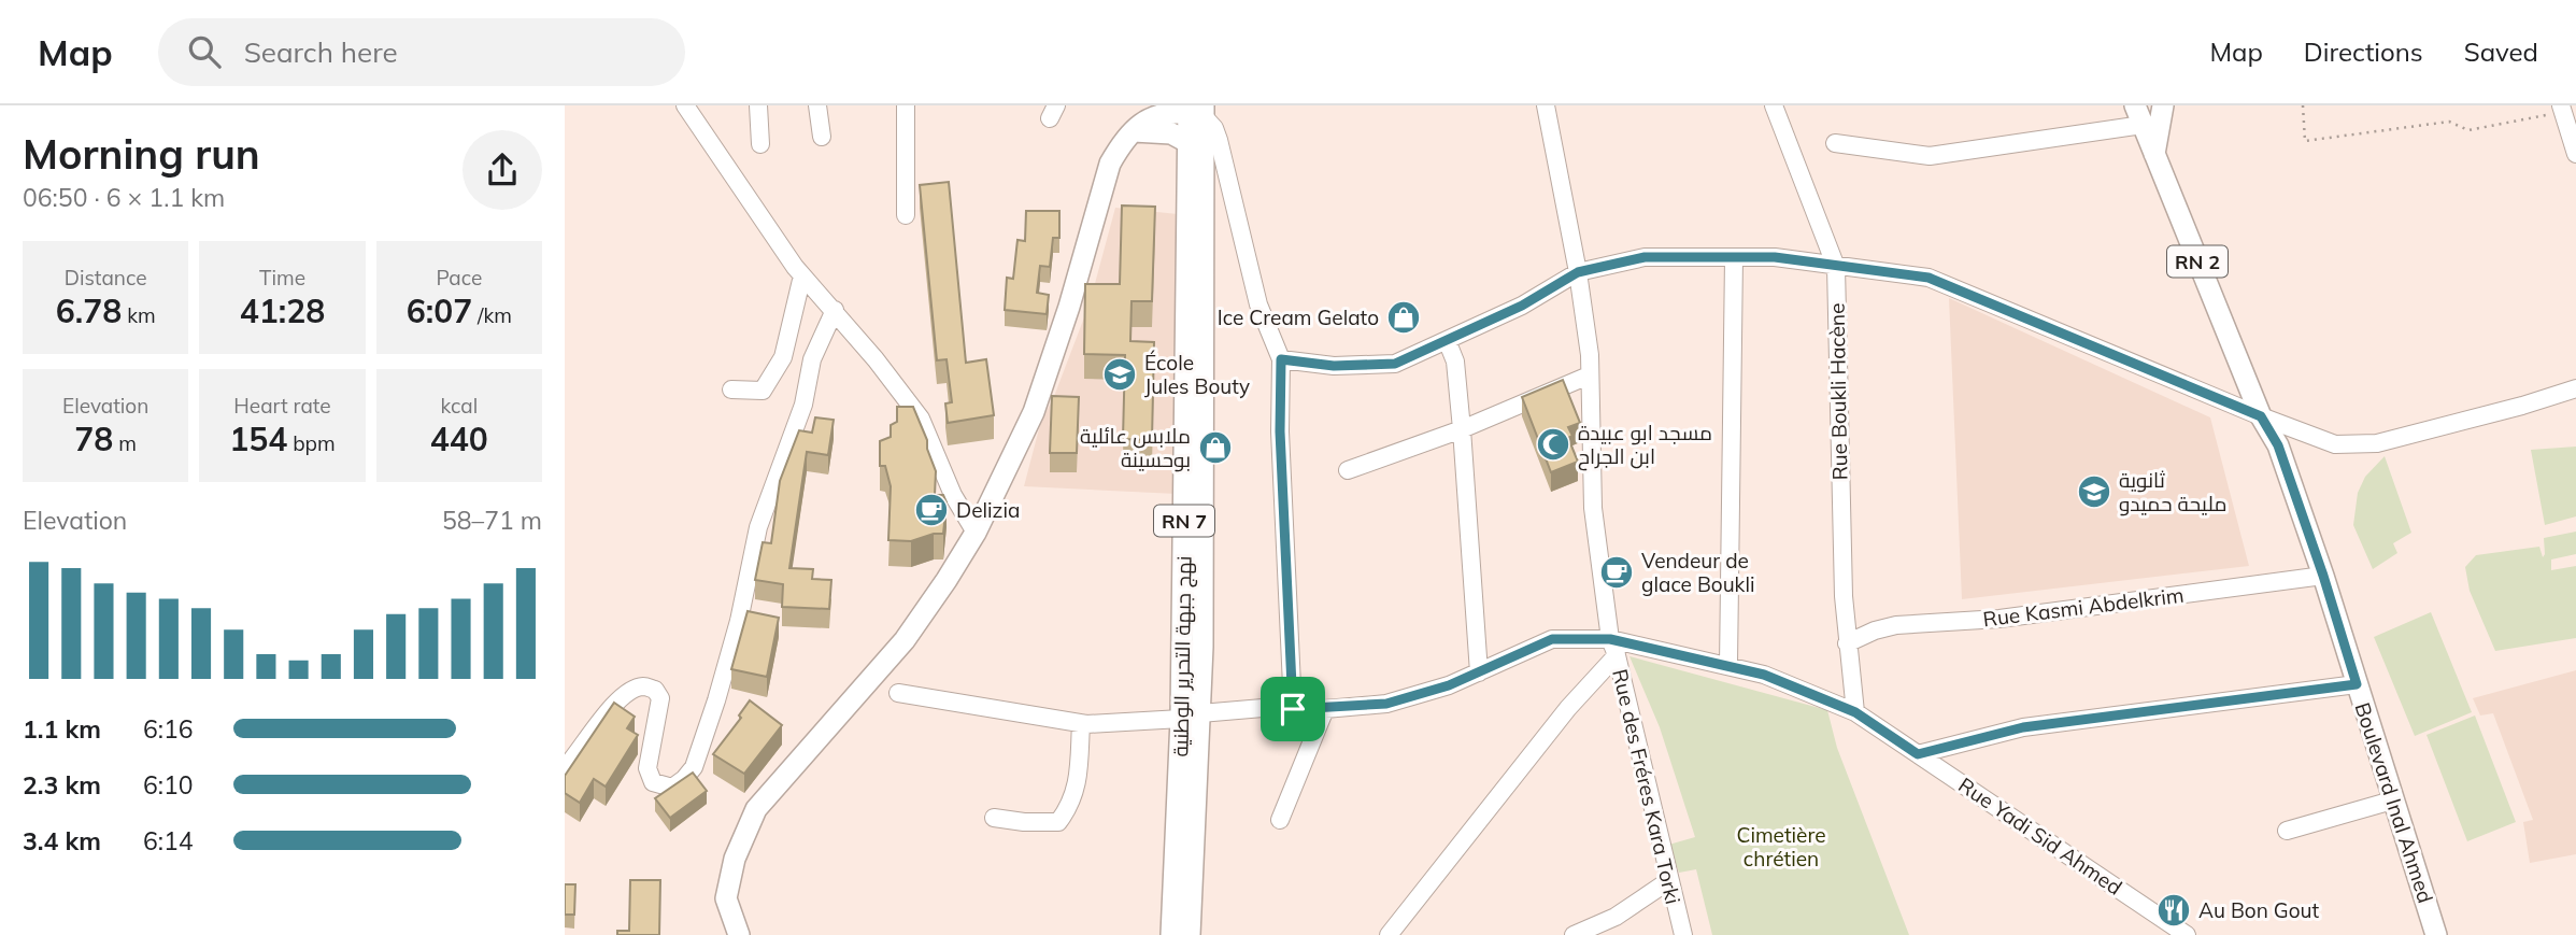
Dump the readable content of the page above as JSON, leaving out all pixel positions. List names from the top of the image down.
{
  "streets": {
    "main road": [
      "RN 2",
      "RN 7",
      "نهج جبهة التحرير الوطنية",
      "Boulevard Inal Ahmed"
    ],
    "street": [
      "Rue Boukli Hacène",
      "Rue Kasmi Abdelkrim",
      "Rue des Fréres Kara Torki",
      "Rue Yadi Sid Ahmed"
    ]
  },
  "crossings": [
    ["RN 2", "Boulevard Inal Ahmed"],
    ["Rue Boukli Hacène", "Rue Kasmi Abdelkrim"],
    ["Rue Boukli Hacène", "Rue Yadi Sid Ahmed"],
    ["RN 7", "نهج جبهة التحرير الوطنية"],
    ["RN 7", "Rue Yadi Sid Ahmed"],
    ["Rue Kasmi Abdelkrim", "Boulevard Inal Ahmed"],
    ["نهج جبهة التحرير الوطنية", "Rue Yadi Sid Ahmed"],
    ["Rue des Fréres Kara Torki", "Rue Yadi Sid Ahmed"]
  ],
  "parks": ["Cimetière chrétien"],
  "places": {
    "shop": ["Ice Cream Gelato", "ملابس عائلية بوحسينة"],
    "school or university": ["École Jules Bouty", "ثانوية مليحة حميدو"],
    "mosque": ["مسجد ابو عبيدة ابن الجراح"],
    "cafe": ["Delizia", "Vendeur de glace Boukli"],
    "restaurant": ["Au Bon Gout"]
  },
  "page": {
    "header": "Map",
    "search": "Search here",
    "nav": ["Map", "Directions", "Saved"],
    "heading": ["Morning run", "06:50 · 6 × 1.1 km"],
    "stats": [
      ["Distance", "6.78 km"],
      ["Time", "41:28"],
      ["Pace", "6:07 /km"],
      ["Elevation", "78 m"],
      ["Heart rate", "154 bpm"],
      ["kcal", "440"]
    ],
    "chart": ["Elevation", "58–71 m"],
    "list": [
      {
        "name": "1.1 km",
        "note": "6:16"
      },
      {
        "name": "2.3 km",
        "note": "6:10"
      },
      {
        "name": "3.4 km",
        "note": "6:14"
      }
    ]
  }
}
